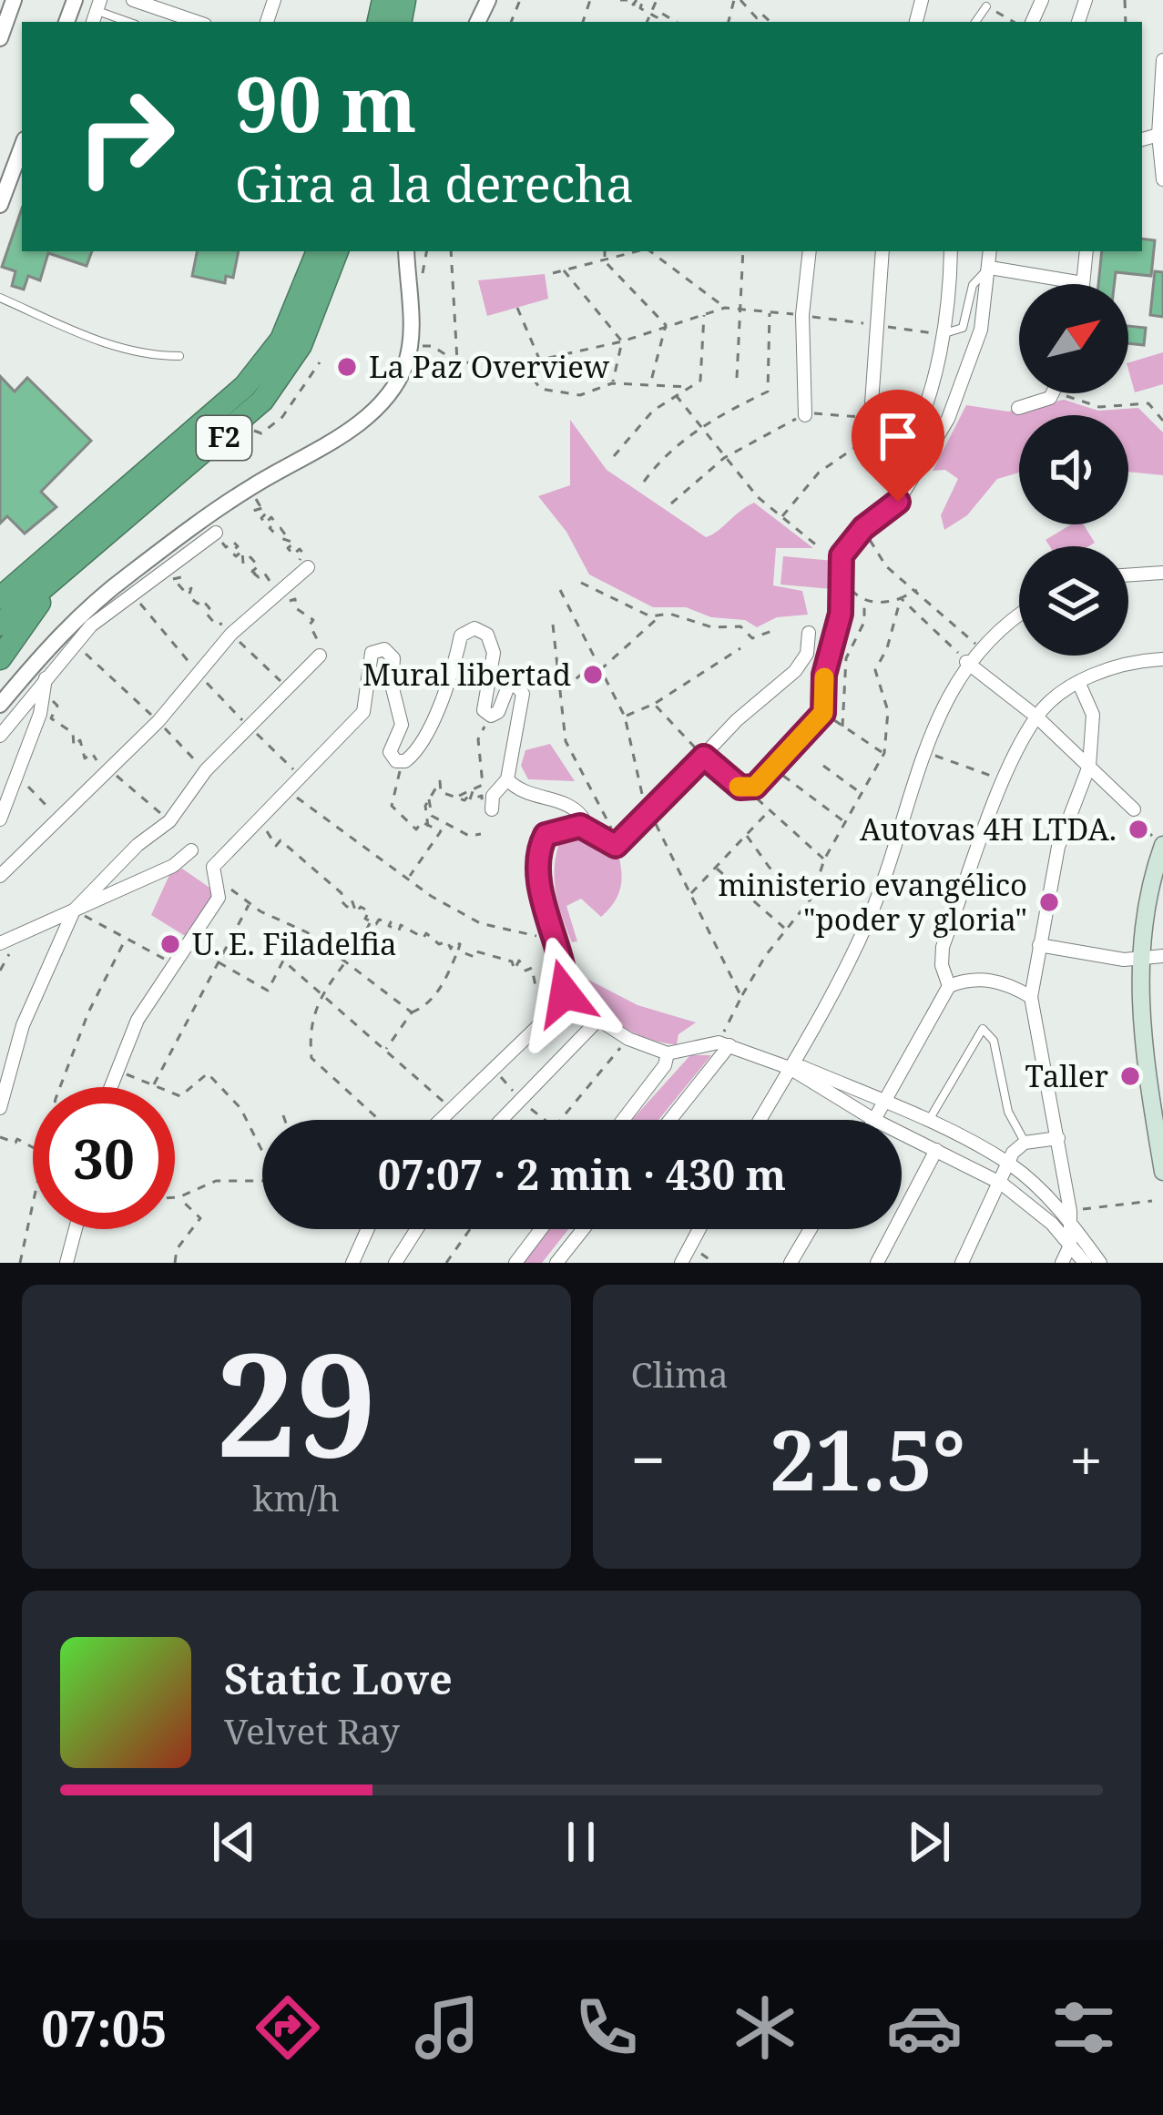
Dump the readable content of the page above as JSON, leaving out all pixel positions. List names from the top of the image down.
{
  "streets": {
    "highway": ["F2"]
  },
  "places": [
    "La Paz Overview",
    "Mural libertad",
    "Autovas 4H LTDA.",
    "ministerio evangélico \"poder y gloria\"",
    "U. E. Filadelfia",
    "Taller"
  ],
  "north": "top right",
  "page": {
    "turn": ["90 m", "Gira a la derecha"],
    "limit": "30",
    "trip": "07:07 · 2 min · 430 m",
    "tile": [
      ["29", "km/h"],
      "Clima"
    ],
    "heat": ["−", "21.5°", "+"],
    "song": ["Static Love", "Velvet Ray"],
    "tabs": "07:05"
  }
}
